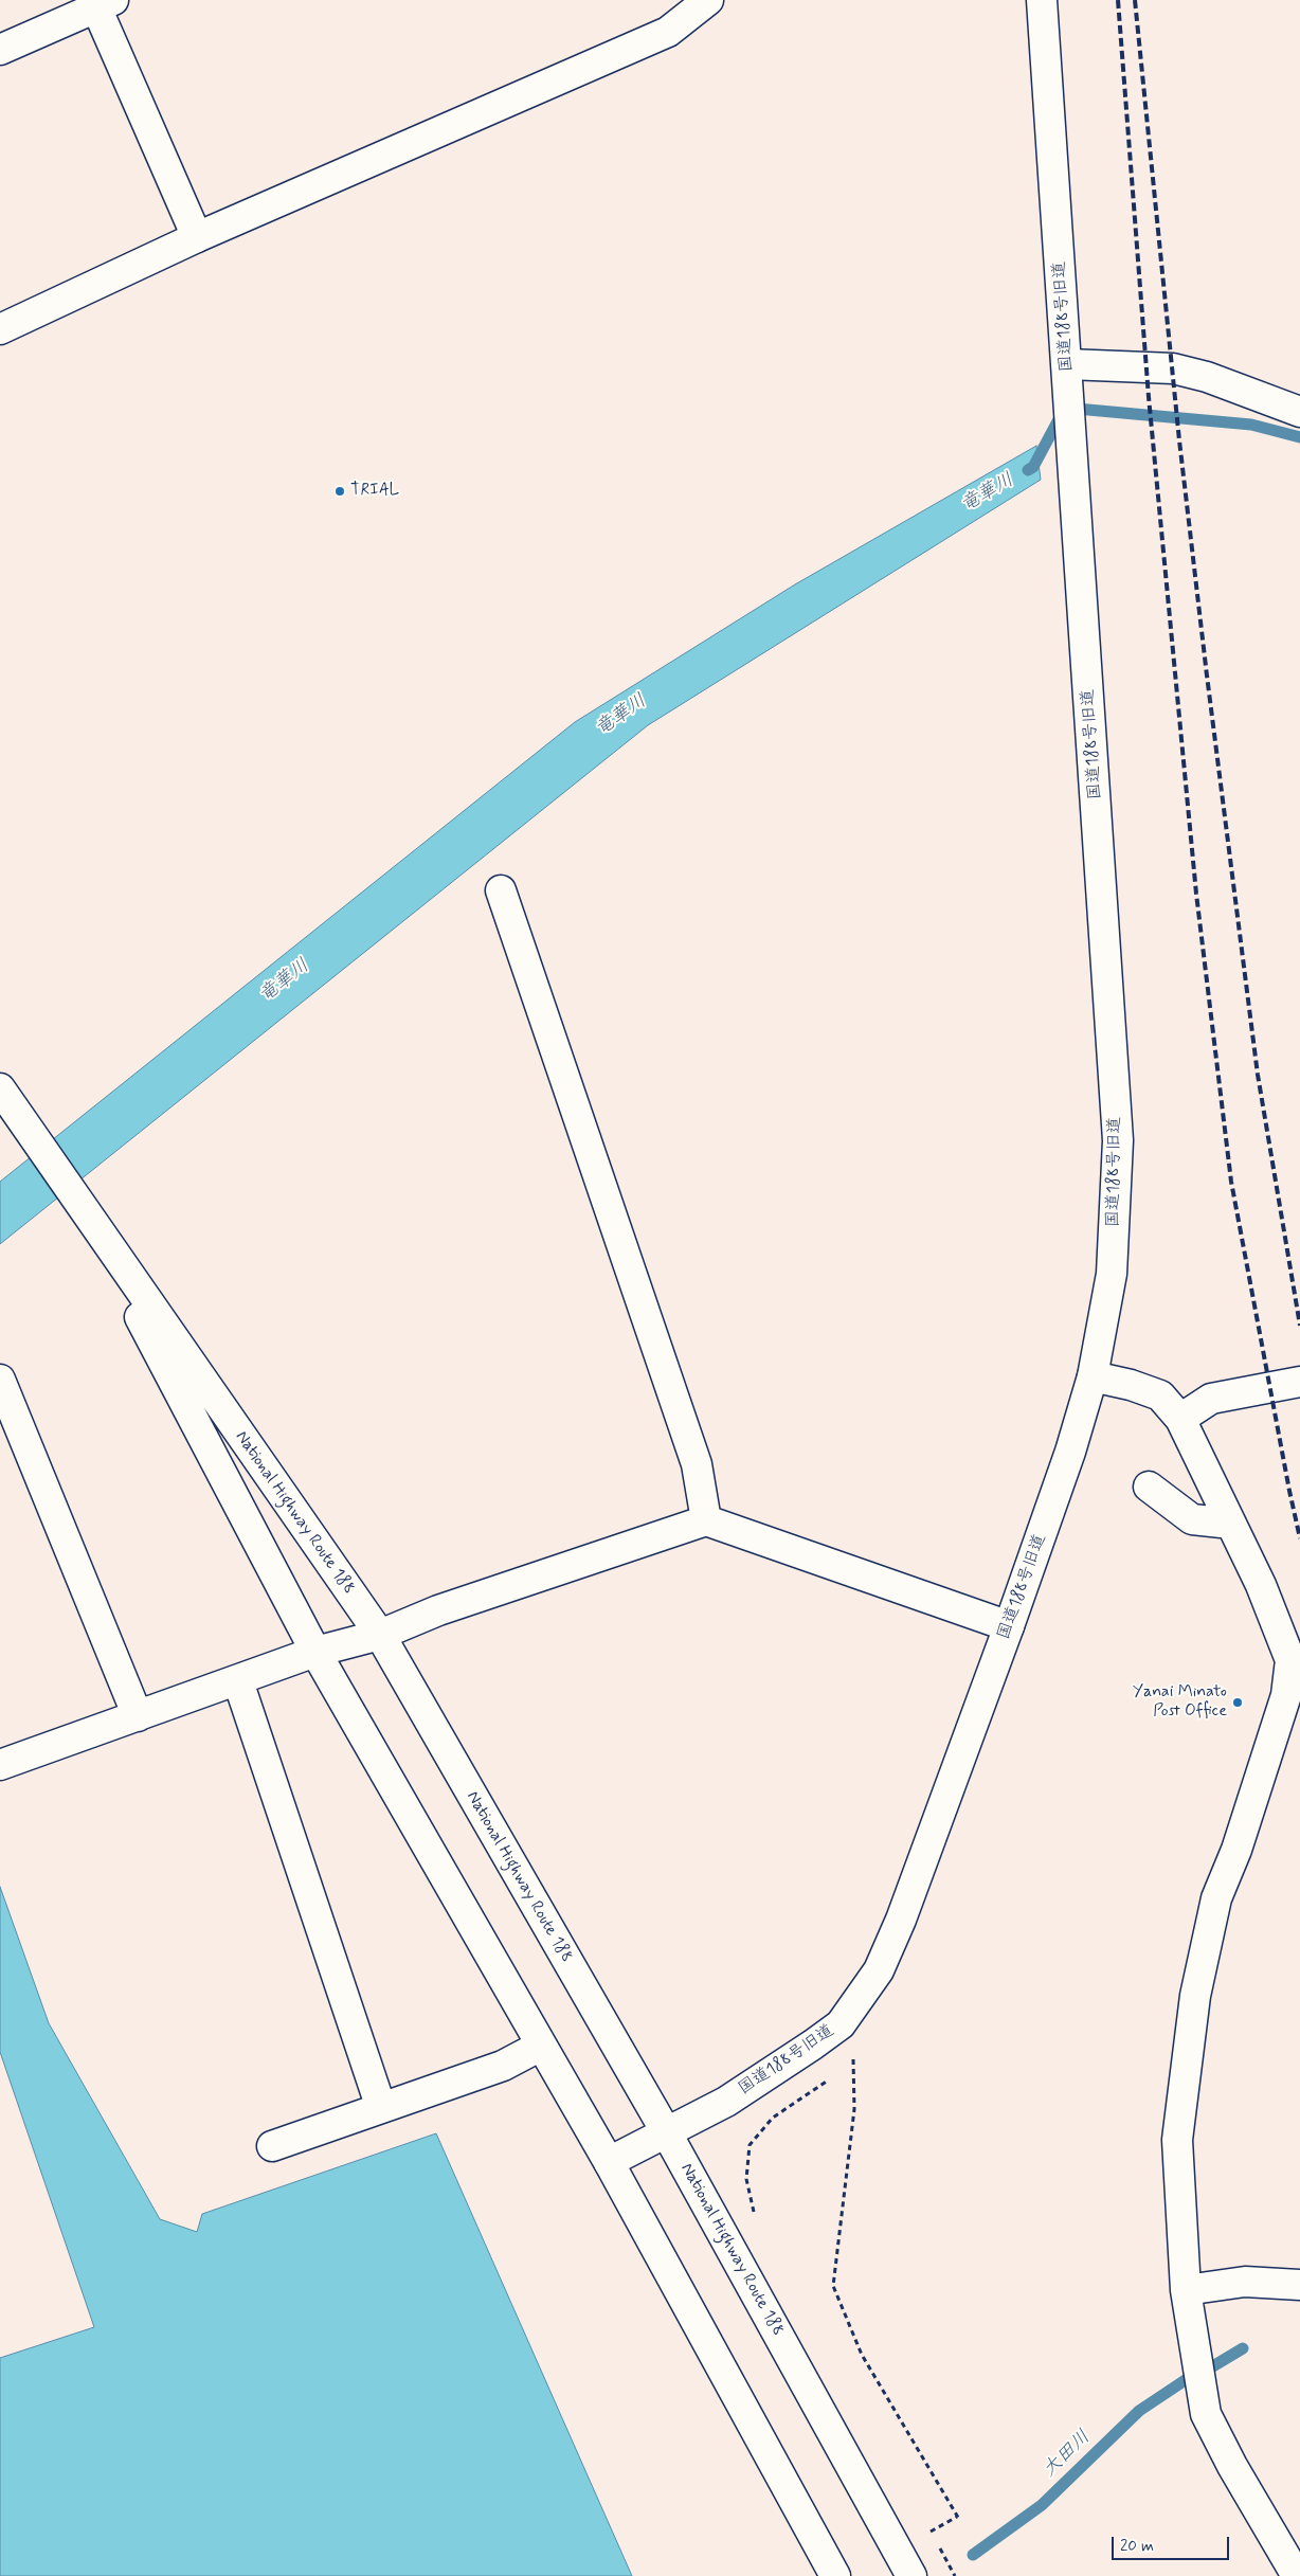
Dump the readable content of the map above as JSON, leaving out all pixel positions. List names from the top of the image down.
{
  "streets": {
    "main road": ["国道188号旧道", "National Highway Route 188"]
  },
  "crossings": [
    ["国道188号旧道", "National Highway Route 188"]
  ],
  "water": ["竜華川", "大田川"],
  "places": ["TRIAL", "Yanai Minato Post Office"],
  "scale_bar": "20 m"
}
